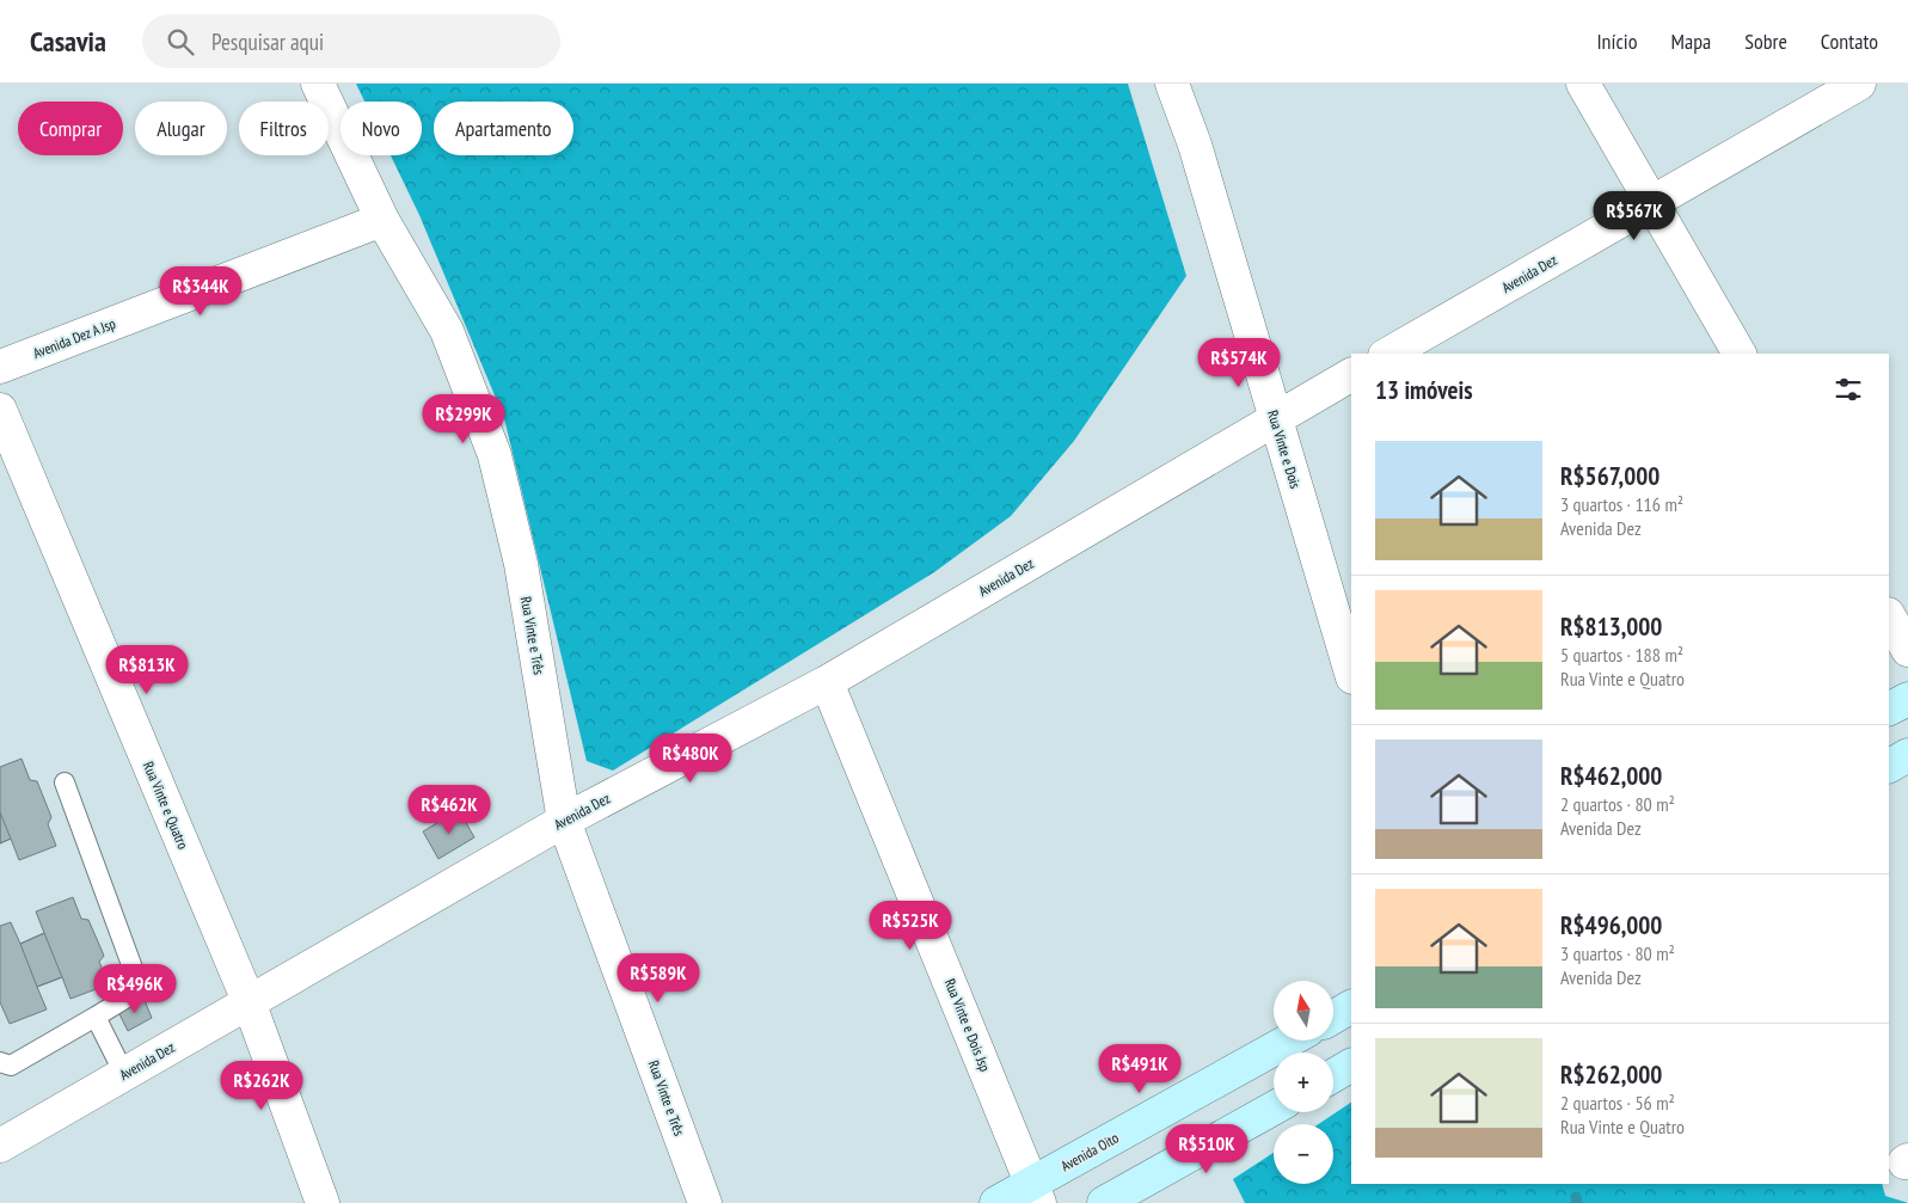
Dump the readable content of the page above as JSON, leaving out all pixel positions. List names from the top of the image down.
{
  "streets": {
    "street": [
      "Avenida Dez",
      "Avenida Dez A Jsp",
      "Rua Vinte e Dois",
      "Rua Vinte e Três",
      "Rua Vinte e Quatro",
      "Rua Vinte e Dois Jsp",
      "Avenida Oito"
    ]
  },
  "crossings": [
    ["Avenida Dez", "Rua Vinte e Dois"],
    ["Avenida Dez", "Rua Vinte e Três"],
    ["Avenida Dez", "Rua Vinte e Quatro"],
    ["Avenida Dez", "Rua Vinte e Dois Jsp"],
    ["Avenida Dez A Jsp", "Rua Vinte e Três"],
    ["Rua Vinte e Dois Jsp", "Avenida Oito"]
  ],
  "north": "top",
  "page": {
    "header": "Casavia",
    "search": "Pesquisar aqui",
    "nav": [
      "Início",
      "Mapa",
      "Sobre",
      "Contato"
    ],
    "chip": [
      "Comprar",
      "Alugar",
      "Filtros",
      "Novo",
      "Apartamento"
    ],
    "price": [
      "R$567K",
      "R$344K",
      "R$574K",
      "R$299K",
      "R$813K",
      "R$480K",
      "R$462K",
      "R$525K",
      "R$589K",
      "R$496K",
      "R$491K",
      "R$262K",
      "R$510K"
    ],
    "heading": "13 imóveis",
    "list": [
      {
        "name": "R$567,000",
        "note": "3 quartos · 116 m² · Avenida Dez"
      },
      {
        "name": "R$813,000",
        "note": "5 quartos · 188 m² · Rua Vinte e Quatro"
      },
      {
        "name": "R$462,000",
        "note": "2 quartos · 80 m² · Avenida Dez"
      },
      {
        "name": "R$496,000",
        "note": "3 quartos · 80 m² · Avenida Dez"
      },
      {
        "name": "R$262,000",
        "note": "2 quartos · 56 m² · Rua Vinte e Quatro"
      }
    ],
    "map_buttons": ["+", "−"]
  }
}
